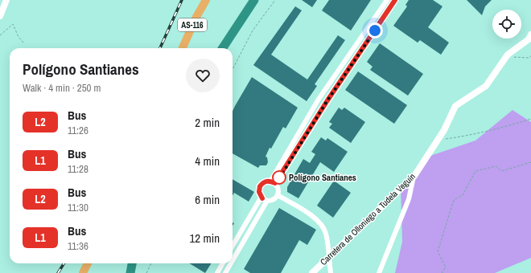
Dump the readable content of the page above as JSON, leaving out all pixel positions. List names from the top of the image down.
{
  "streets": {
    "main road": ["AS-116"],
    "street": ["Carretera de Olloniego a Tudela Veguín"]
  },
  "places": ["Polígono Santianes"],
  "lines": ["bus line L2"],
  "page": {
    "heading": ["Polígono Santianes", "Walk · 4 min · 250 m"],
    "list": [
      {
        "mark": "L2",
        "name": "Bus",
        "note": "11:26",
        "value": "2 min"
      },
      {
        "mark": "L1",
        "name": "Bus",
        "note": "11:28",
        "value": "4 min"
      },
      {
        "mark": "L2",
        "name": "Bus",
        "note": "11:30",
        "value": "6 min"
      },
      {
        "mark": "L1",
        "name": "Bus",
        "note": "11:36",
        "value": "12 min"
      }
    ]
  }
}
